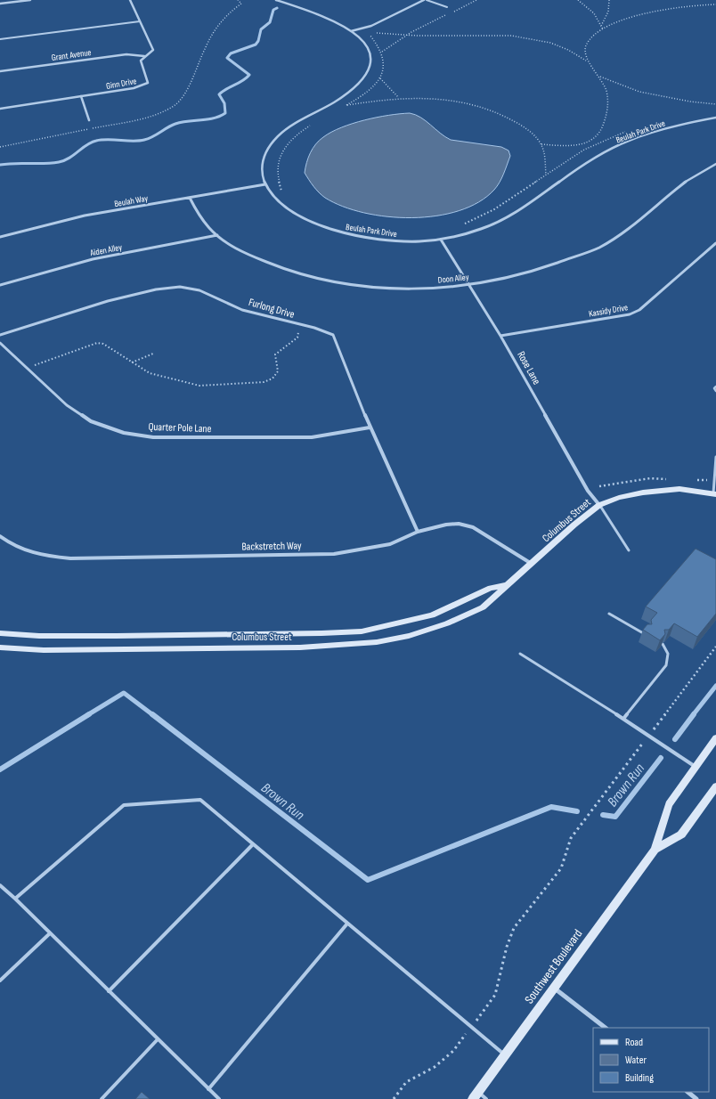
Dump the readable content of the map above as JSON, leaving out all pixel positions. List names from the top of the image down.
{
  "streets": {
    "street": [
      "Grant Avenue",
      "Ginn Drive",
      "Beulah Park Drive",
      "Beulah Way",
      "Aiden Alley",
      "Doon Alley",
      "Furlong Drive",
      "Kassidy Drive",
      "Rose Lane",
      "Quarter Pole Lane",
      "Columbus Street",
      "Backstretch Way",
      "Southwest Boulevard"
    ]
  },
  "crossings": [
    ["Grant Avenue", "Ginn Drive"],
    ["Beulah Park Drive", "Beulah Way"],
    ["Beulah Park Drive", "Rose Lane"],
    ["Beulah Way", "Doon Alley"],
    ["Aiden Alley", "Doon Alley"],
    ["Doon Alley", "Rose Lane"],
    ["Furlong Drive", "Quarter Pole Lane"],
    ["Furlong Drive", "Backstretch Way"],
    ["Kassidy Drive", "Rose Lane"],
    ["Rose Lane", "Columbus Street"],
    ["Columbus Street", "Backstretch Way"]
  ],
  "water": ["Brown Run"],
  "legend": ["Road", "Water", "Building"]
}
